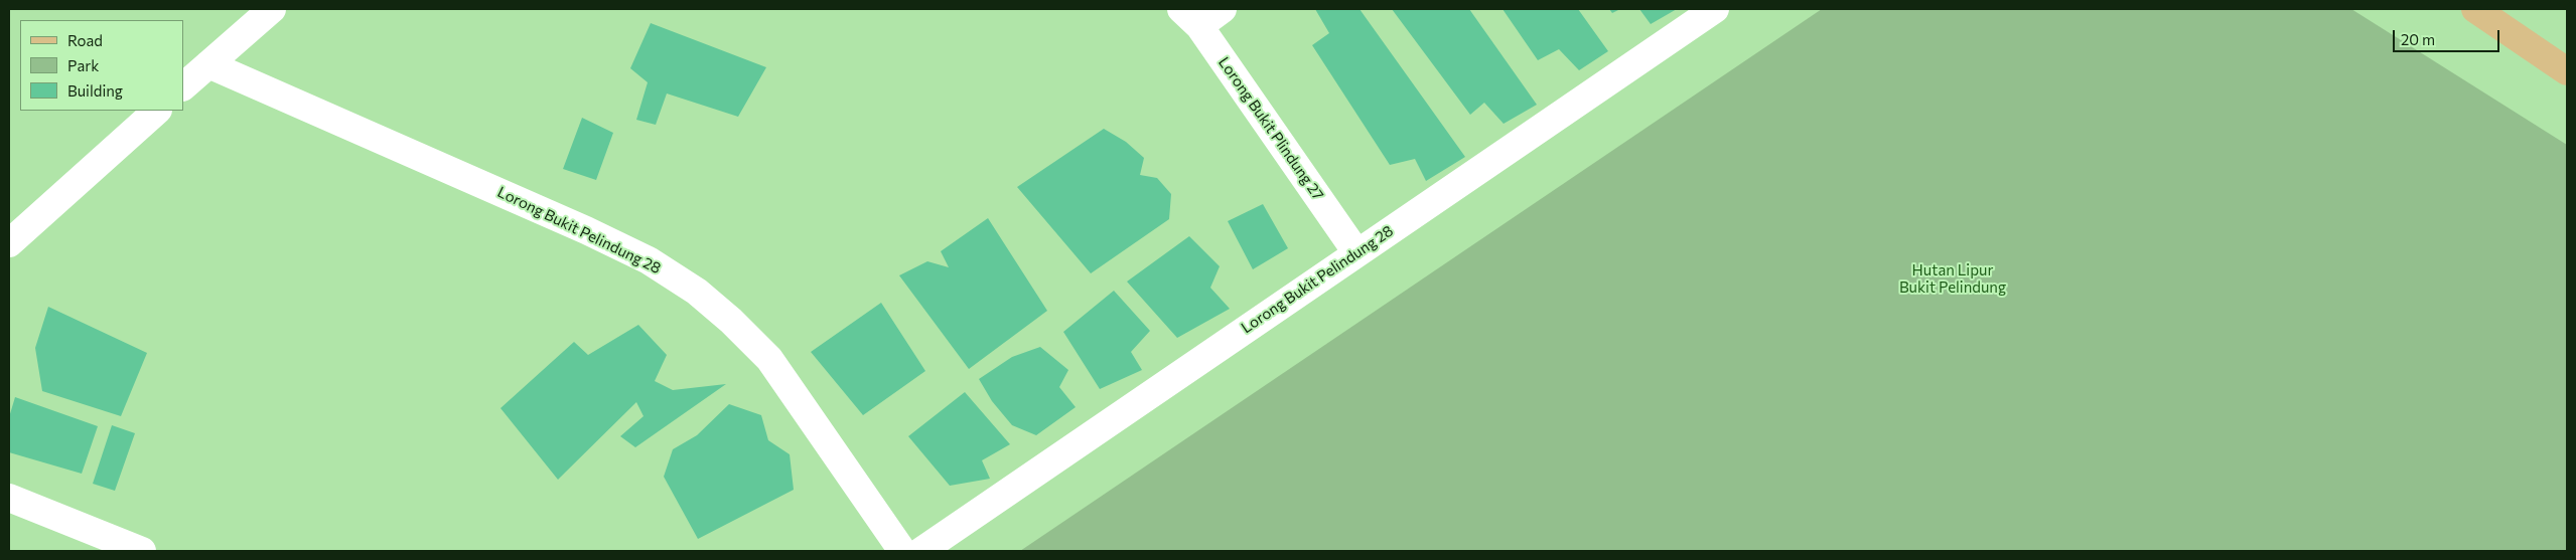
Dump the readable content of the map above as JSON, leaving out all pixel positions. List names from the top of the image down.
{
  "streets": {
    "street": ["Lorong Bukit Plindung 27", "Lorong Bukit Pelindung 28"]
  },
  "crossings": [
    ["Lorong Bukit Plindung 27", "Lorong Bukit Pelindung 28"]
  ],
  "parks": ["Hutan Lipur Bukit Pelindung"],
  "legend": ["Road", "Park", "Building"],
  "scale_bar": "20 m"
}
